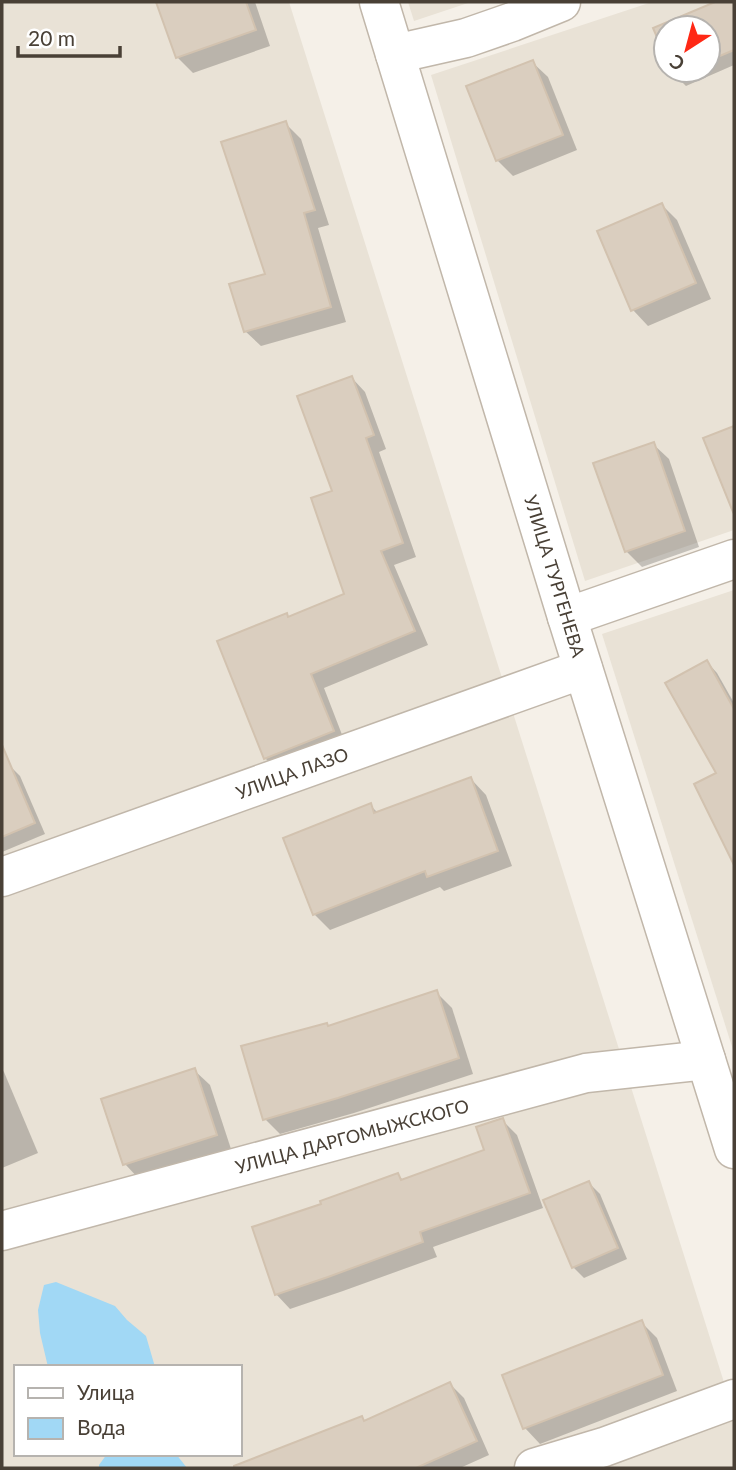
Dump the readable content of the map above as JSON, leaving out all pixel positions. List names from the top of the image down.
{
  "streets": {
    "street": ["УЛИЦА ТУРГЕНЕВА", "УЛИЦА ЛАЗО", "УЛИЦА ДАРГОМЫЖСКОГО"]
  },
  "crossings": [
    ["УЛИЦА ТУРГЕНЕВА", "УЛИЦА ЛАЗО"],
    ["УЛИЦА ТУРГЕНЕВА", "УЛИЦА ДАРГОМЫЖСКОГО"]
  ],
  "legend": ["Улица", "Вода"],
  "scale_bar": "20 m",
  "north": "bottom left"
}
